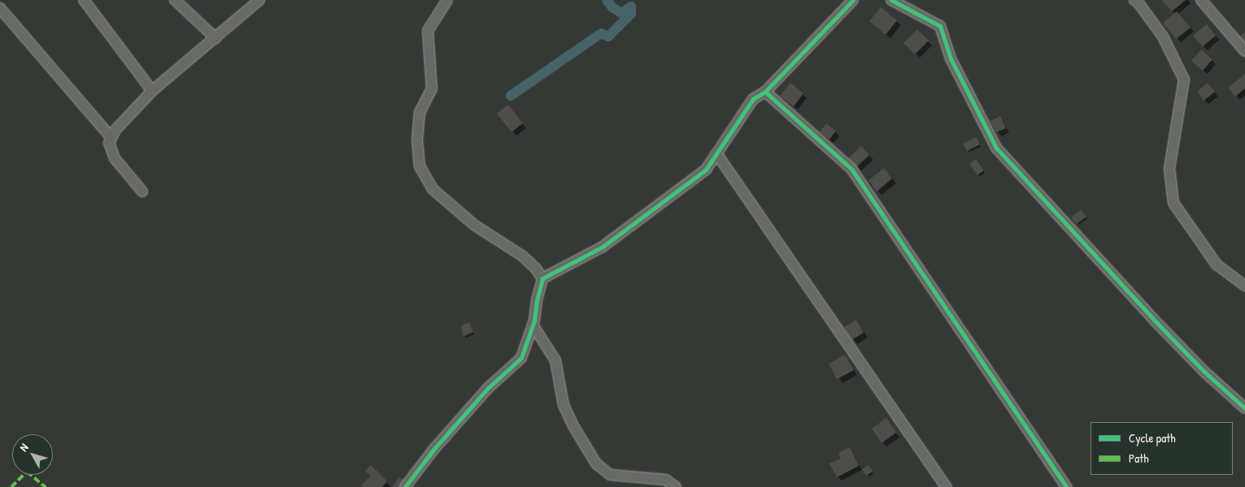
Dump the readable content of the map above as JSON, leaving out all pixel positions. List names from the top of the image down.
{
  "legend": ["Cycle path", "Path"],
  "north": "top left"
}
